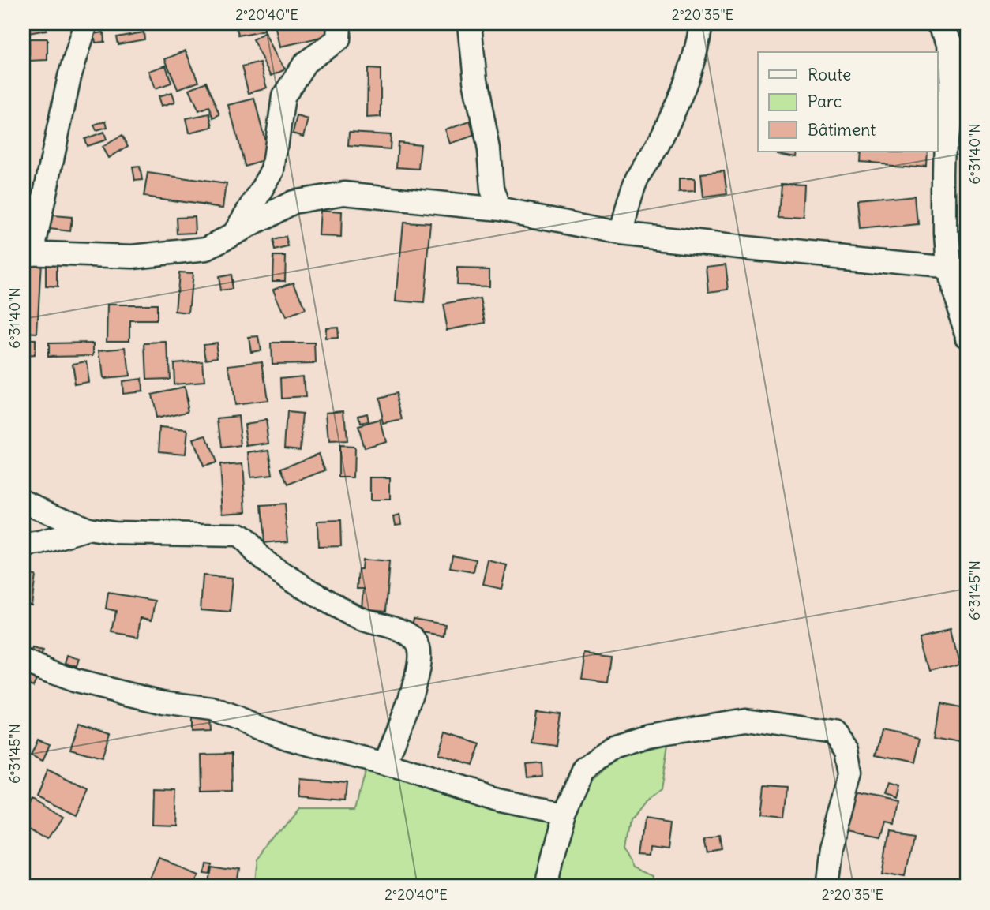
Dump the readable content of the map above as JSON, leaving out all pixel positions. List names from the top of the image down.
{
  "legend": ["Route", "Parc", "Bâtiment"],
  "coordinates": [
    "2°20'40\"E",
    "2°20'35\"E",
    "6°31'40\"N",
    "6°31'45\"N"
  ]
}
